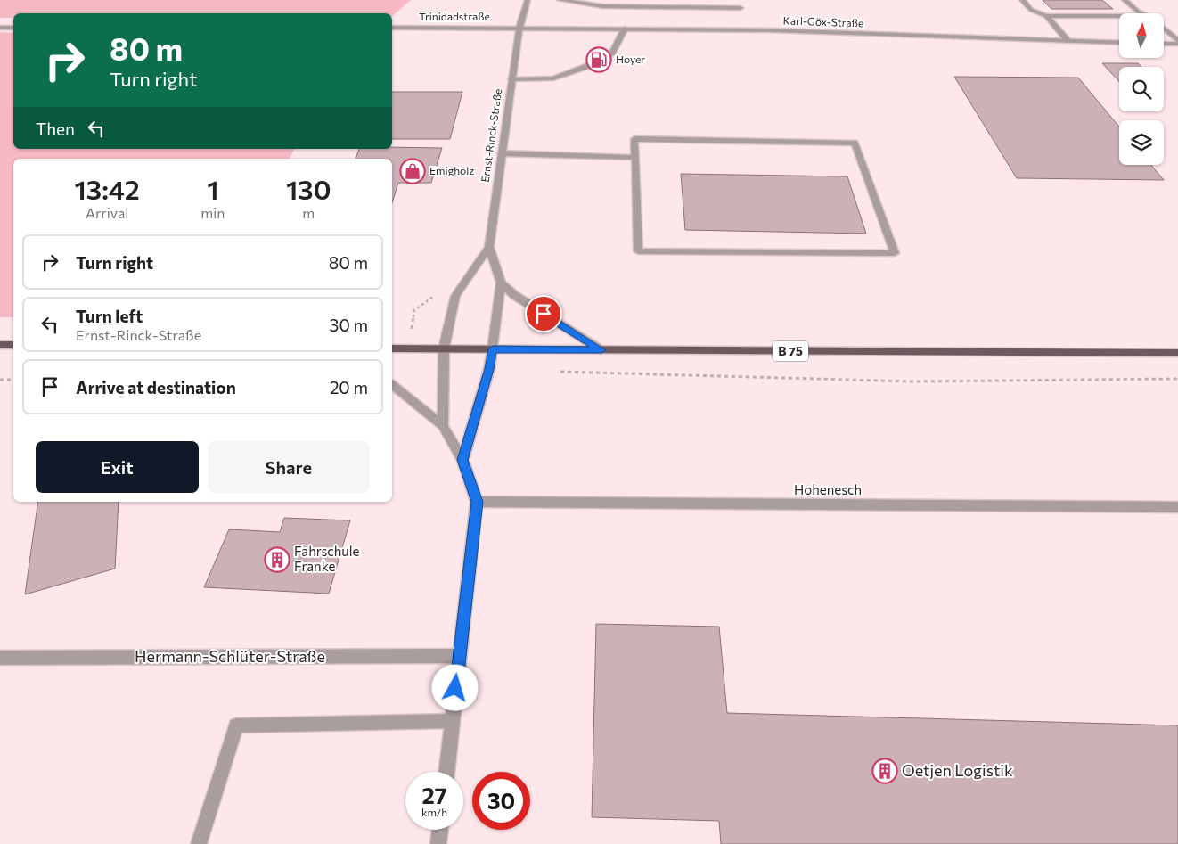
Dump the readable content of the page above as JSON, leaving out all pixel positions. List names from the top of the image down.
{
  "streets": {
    "main road": ["B 75"],
    "street": [
      "Trinidadstraße",
      "Karl-Göx-Straße",
      "Ernst-Rinck-Straße",
      "Hohenesch",
      "Hermann-Schlüter-Straße"
    ]
  },
  "crossings": [
    ["Trinidadstraße", "Karl-Göx-Straße"],
    ["Trinidadstraße", "Ernst-Rinck-Straße"],
    ["Karl-Göx-Straße", "Ernst-Rinck-Straße"],
    ["Ernst-Rinck-Straße", "B 75"]
  ],
  "places": {
    "fuel station": ["Hoyer"],
    "shop": ["Emigholz"],
    "building": ["Fahrschule Franke", "Oetjen Logistik"]
  },
  "north": "top",
  "page": {
    "turn": ["80 m", "Turn right"],
    "then": "Then",
    "eta": [
      "13:42",
      "Arrival",
      "1",
      "min",
      "130",
      "m"
    ],
    "list": [
      {
        "name": "Turn right",
        "value": "80 m"
      },
      {
        "name": "Turn left",
        "note": "Ernst-Rinck-Straße",
        "value": "30 m"
      },
      {
        "name": "Arrive at destination",
        "value": "20 m"
      }
    ],
    "buttons": ["Exit", "Share"],
    "speed": "27 km/h",
    "limit": "30"
  }
}
